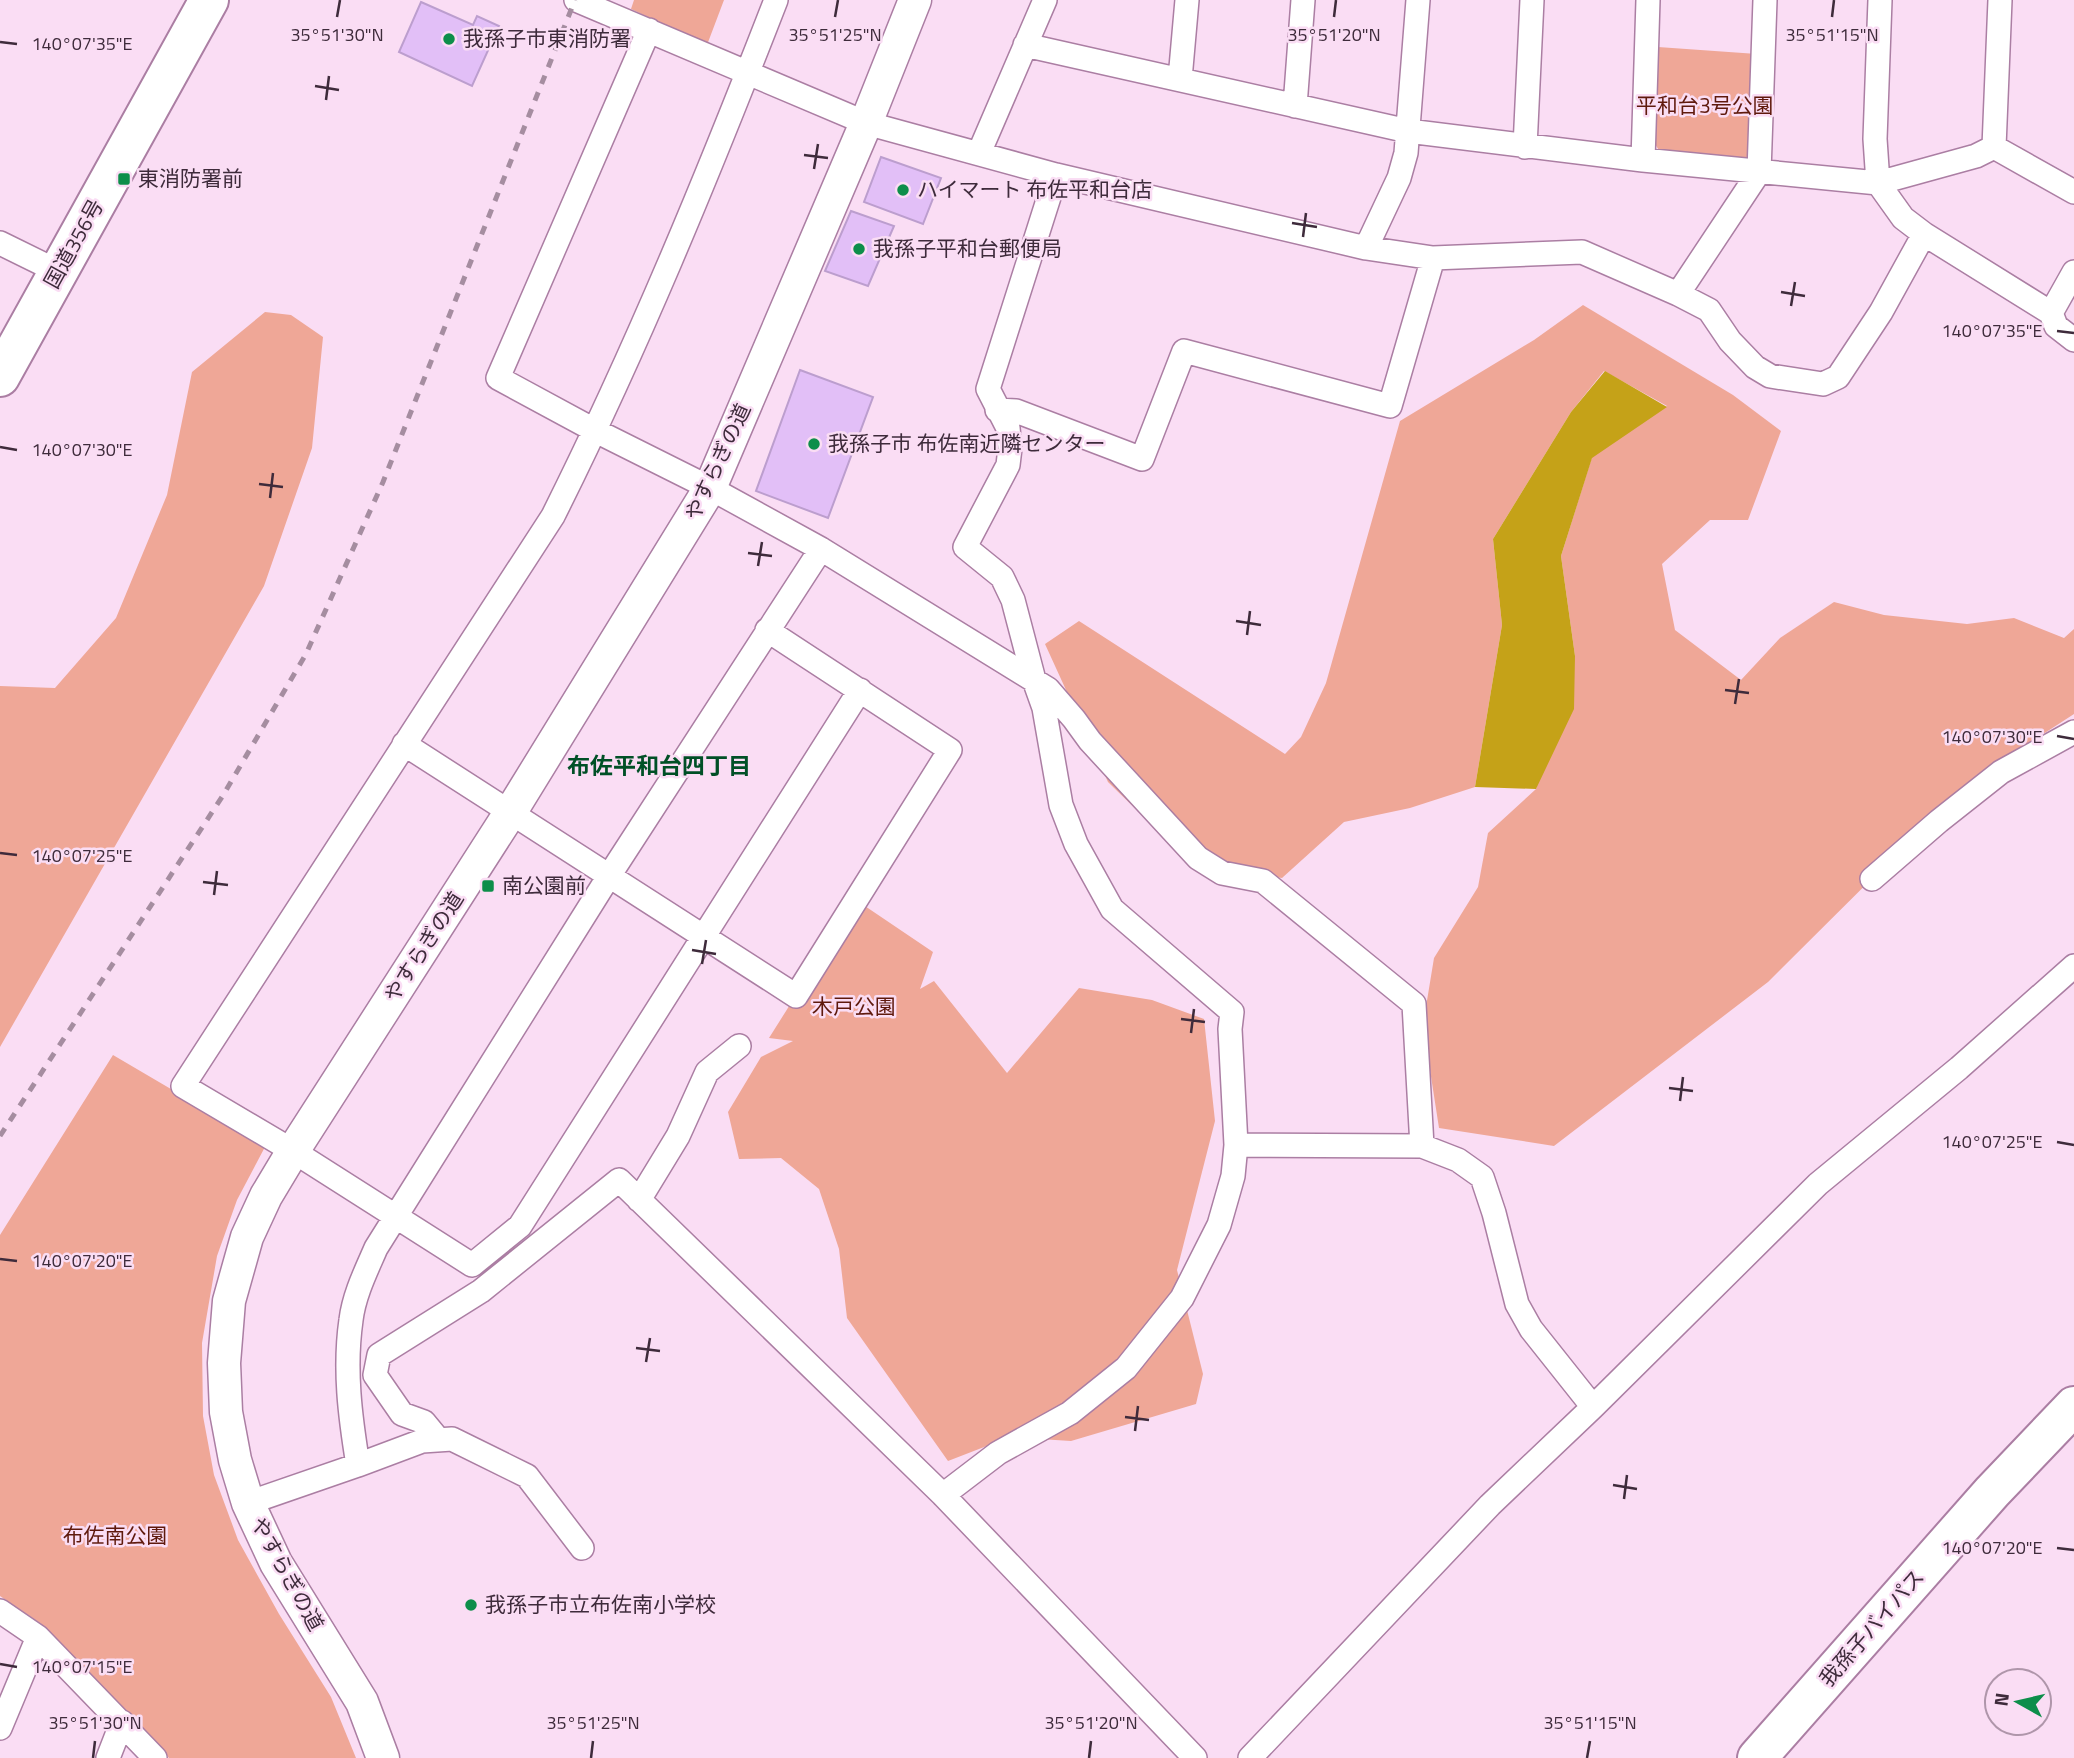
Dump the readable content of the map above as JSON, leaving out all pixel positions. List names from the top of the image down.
{
  "streets": {
    "highway": ["国道356号", "我孫子バイパス"],
    "street": ["やすらぎの道"]
  },
  "districts": ["布佐平和台四丁目"],
  "parks": ["平和台3号公園", "木戸公園", "布佐南公園"],
  "places": {
    "other": [
      "我孫子市東消防署",
      "ハイマート 布佐平和台店",
      "我孫子平和台郵便局",
      "我孫子市 布佐南近隣センター",
      "我孫子市立布佐南小学校"
    ],
    "transit": ["東消防署前", "南公園前"]
  },
  "north": "left",
  "coordinates": [
    "35°51'30\"N",
    "35°51'25\"N",
    "35°51'20\"N",
    "35°51'15\"N",
    "140°07'35\"E",
    "140°07'30\"E",
    "140°07'25\"E",
    "140°07'20\"E",
    "140°07'15\"E"
  ]
}
